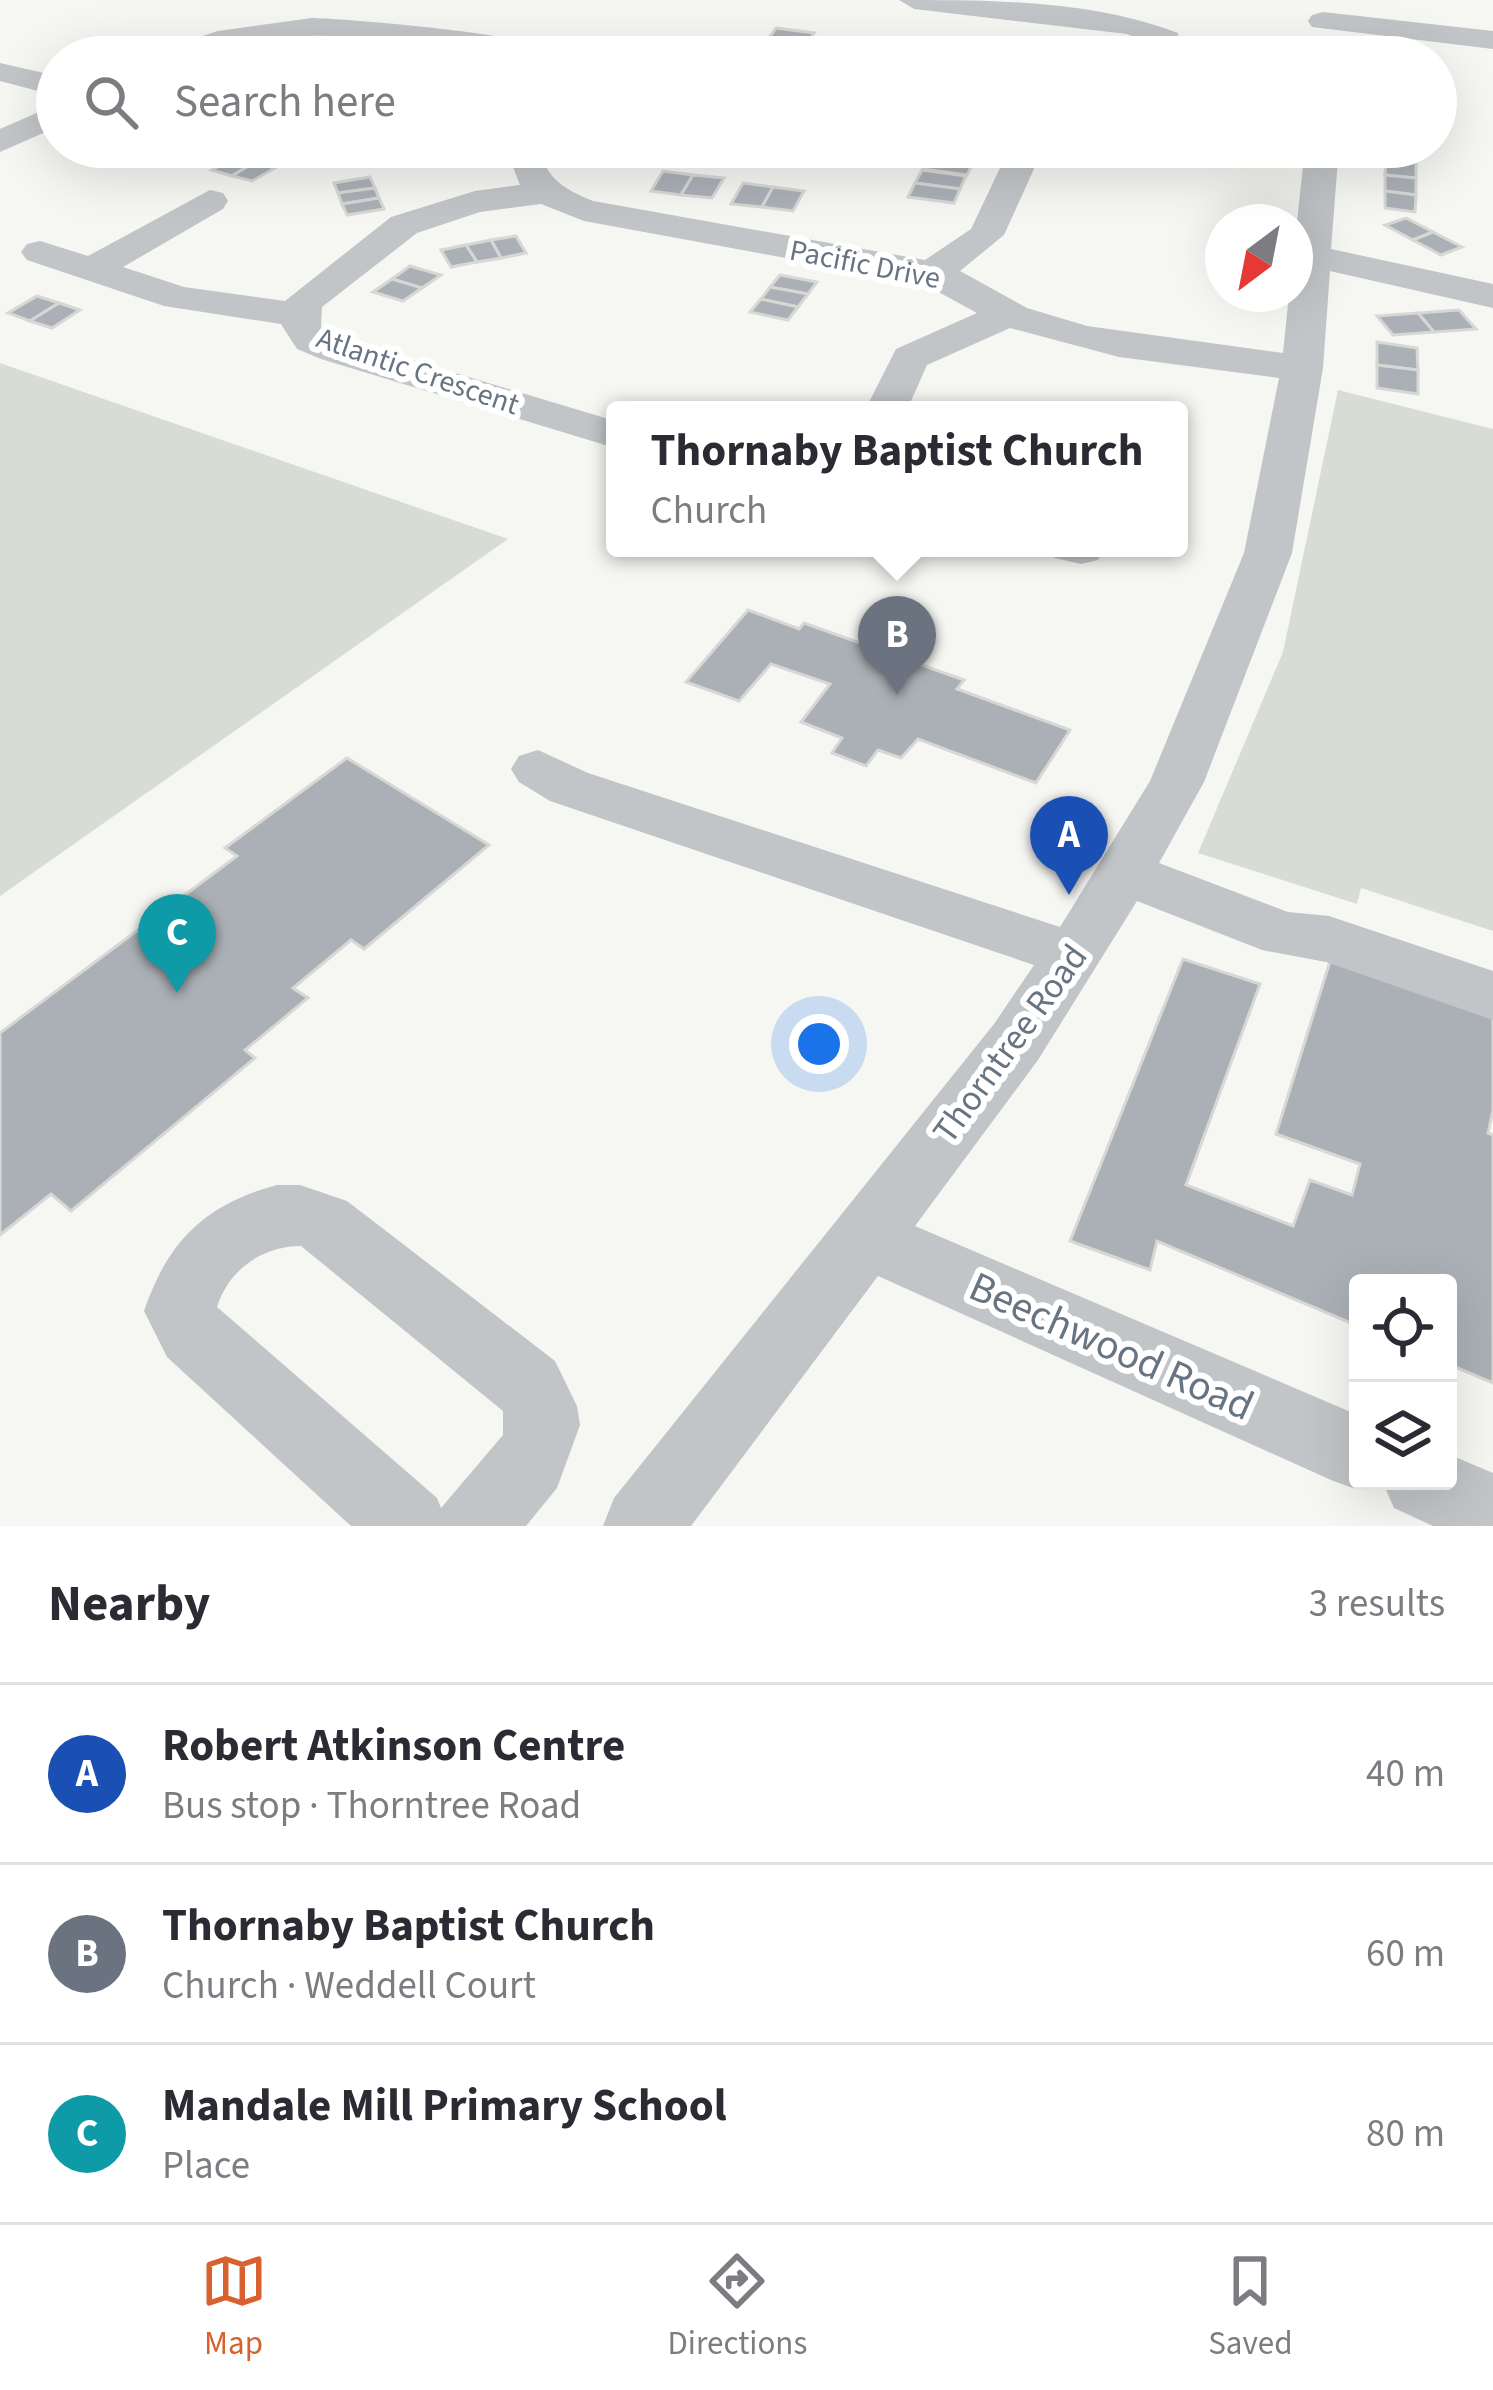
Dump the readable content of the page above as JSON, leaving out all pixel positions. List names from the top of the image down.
{
  "streets": {
    "street": [
      "Pacific Drive",
      "Atlantic Crescent",
      "Thorntree Road",
      "Beechwood Road"
    ]
  },
  "crossings": [
    ["Pacific Drive", "Atlantic Crescent"],
    ["Pacific Drive", "Thorntree Road"],
    ["Thorntree Road", "Beechwood Road"]
  ],
  "north": "bottom left",
  "page": {
    "search": "Search here",
    "popup": ["Thornaby Baptist Church", "Church"],
    "pins": ["B", "A", "C"],
    "heading": ["Nearby", "3 results"],
    "list": [
      {
        "mark": "A",
        "name": "Robert Atkinson Centre",
        "note": "Bus stop · Thorntree Road",
        "value": "40 m"
      },
      {
        "mark": "B",
        "name": "Thornaby Baptist Church",
        "note": "Church · Weddell Court",
        "value": "60 m"
      },
      {
        "mark": "C",
        "name": "Mandale Mill Primary School",
        "note": "Place",
        "value": "80 m"
      }
    ],
    "nav": ["Map", "Directions", "Saved"]
  }
}
